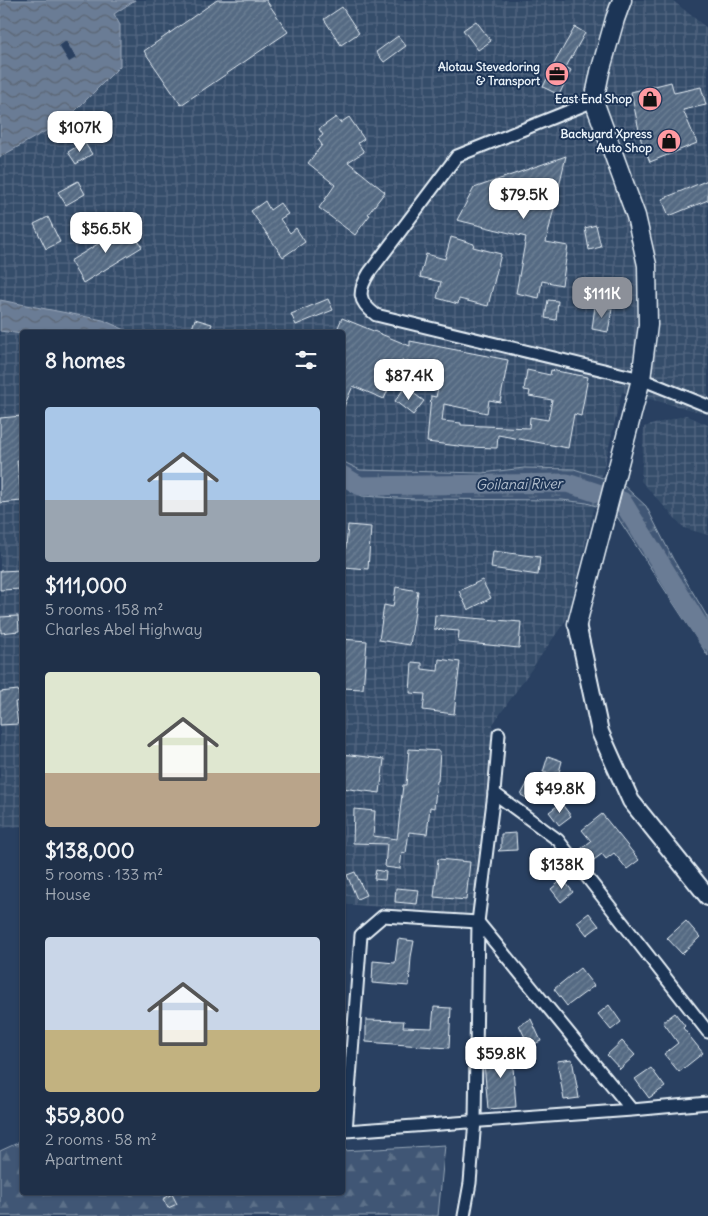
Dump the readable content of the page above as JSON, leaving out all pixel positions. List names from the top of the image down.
{
  "water": ["Goilanai River"],
  "places": {
    "office": ["Alotau Stevedoring & Transport"],
    "shop": ["East End Shop", "Backyard Xpress Auto Shop"]
  },
  "page": {
    "price": [
      "$107K",
      "$79.5K",
      "$56.5K",
      "$111K",
      "$87.4K",
      "$49.8K",
      "$138K",
      "$59.8K"
    ],
    "heading": "8 homes",
    "list": [
      {
        "name": "$111,000",
        "note": "5 rooms · 158 m² · Charles Abel Highway"
      },
      {
        "name": "$138,000",
        "note": "5 rooms · 133 m² · House"
      },
      {
        "name": "$59,800",
        "note": "2 rooms · 58 m² · Apartment"
      }
    ]
  }
}
